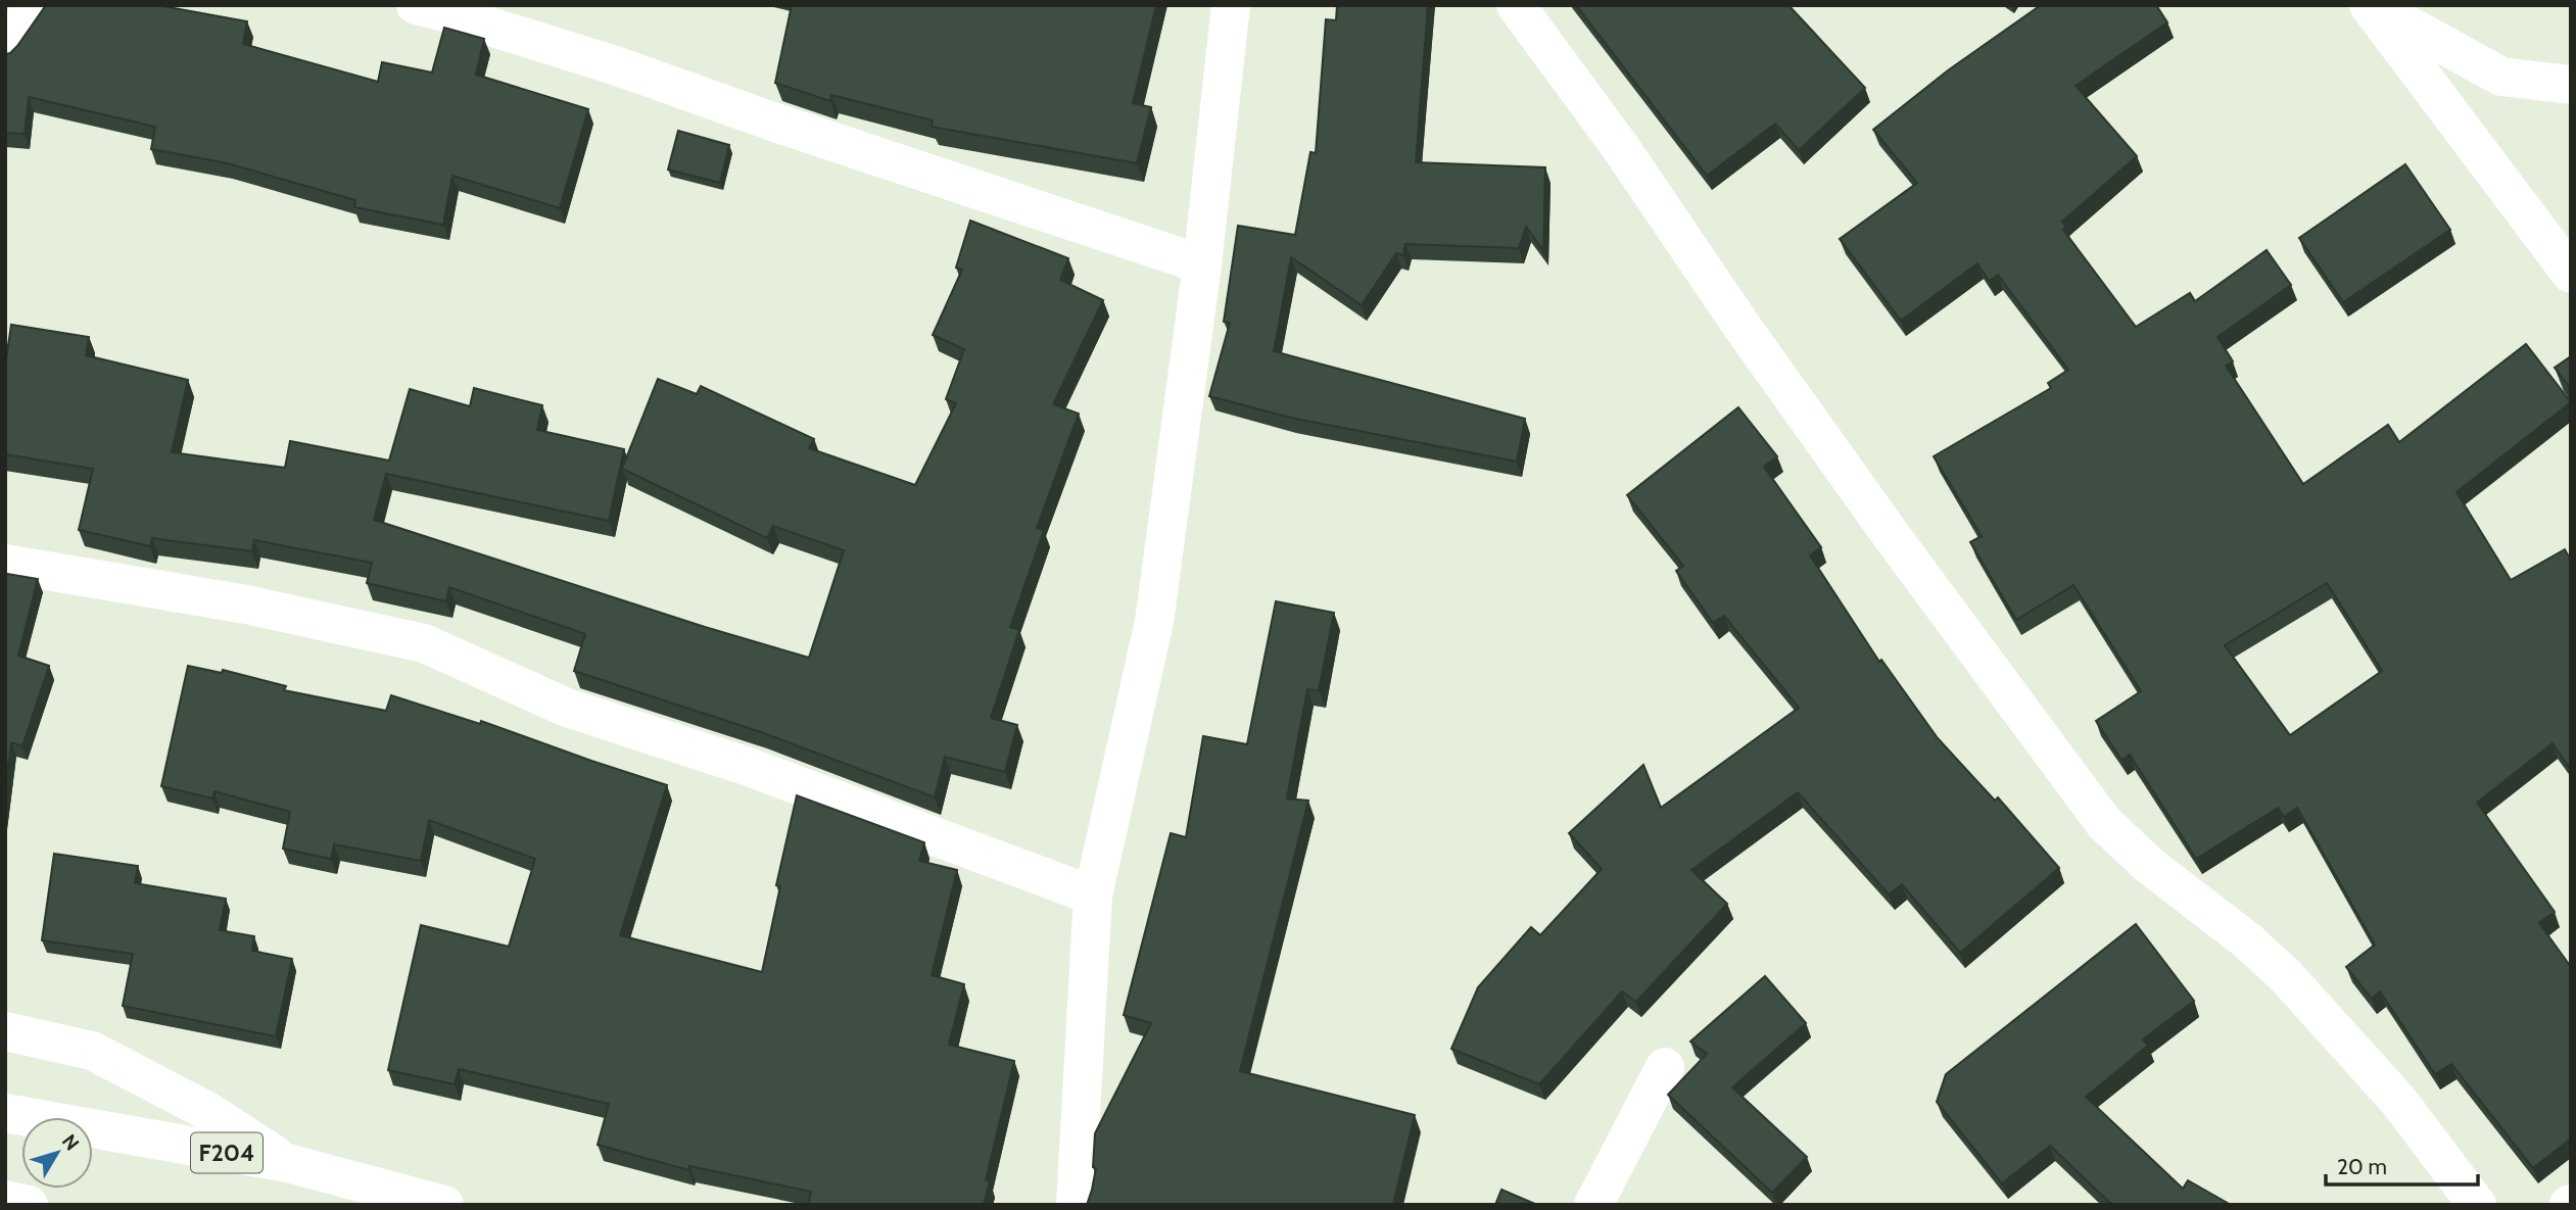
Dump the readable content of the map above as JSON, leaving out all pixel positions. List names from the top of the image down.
{
  "streets": {
    "street": ["F204"]
  },
  "scale_bar": "20 m",
  "north": "top right"
}
